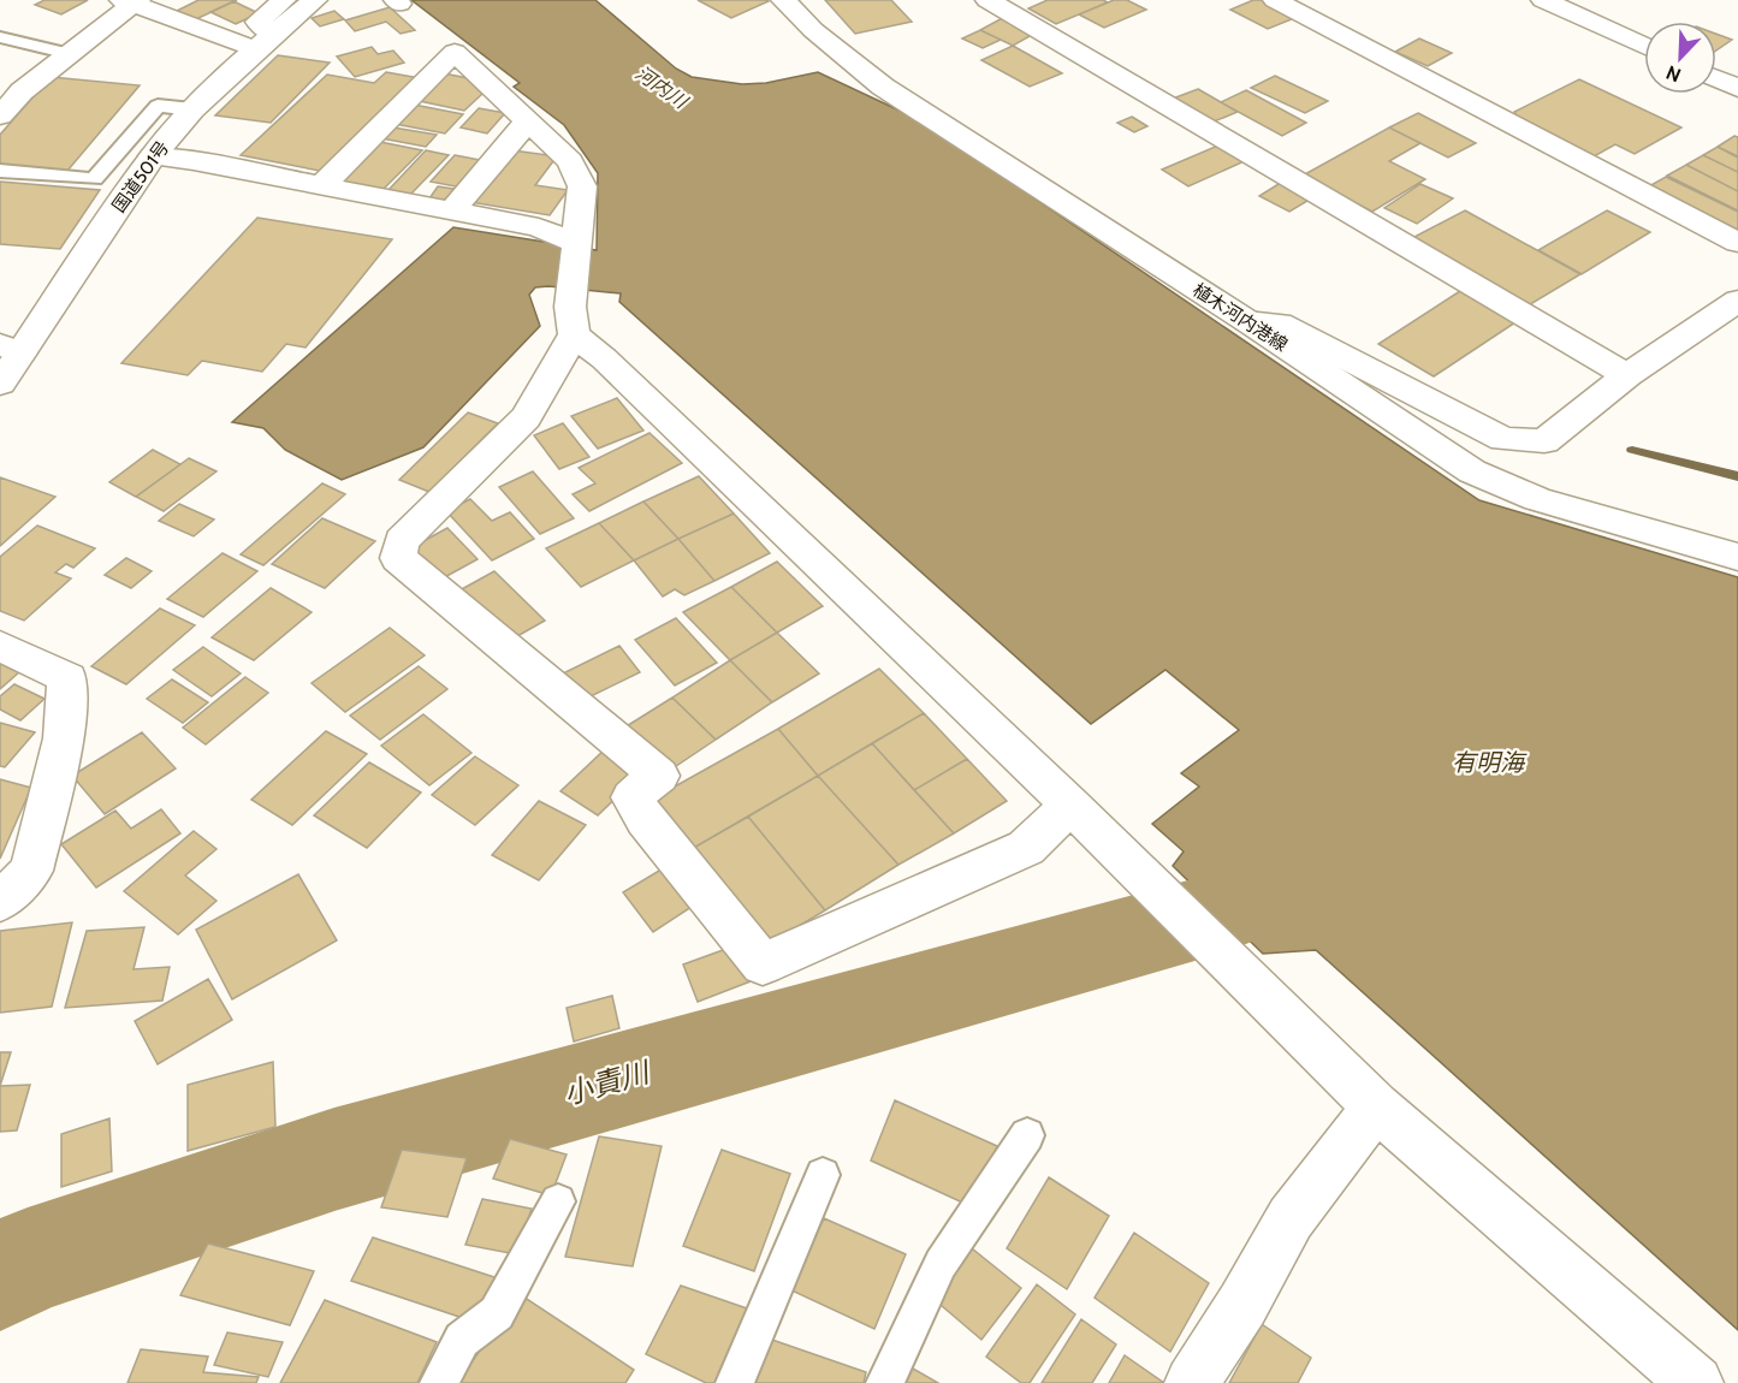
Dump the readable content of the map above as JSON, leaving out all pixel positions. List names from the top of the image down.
{
  "streets": {
    "main road": ["国道501号", "植木河内港線"]
  },
  "water": ["河内川", "有明海", "小責川"],
  "north": "bottom left"
}
